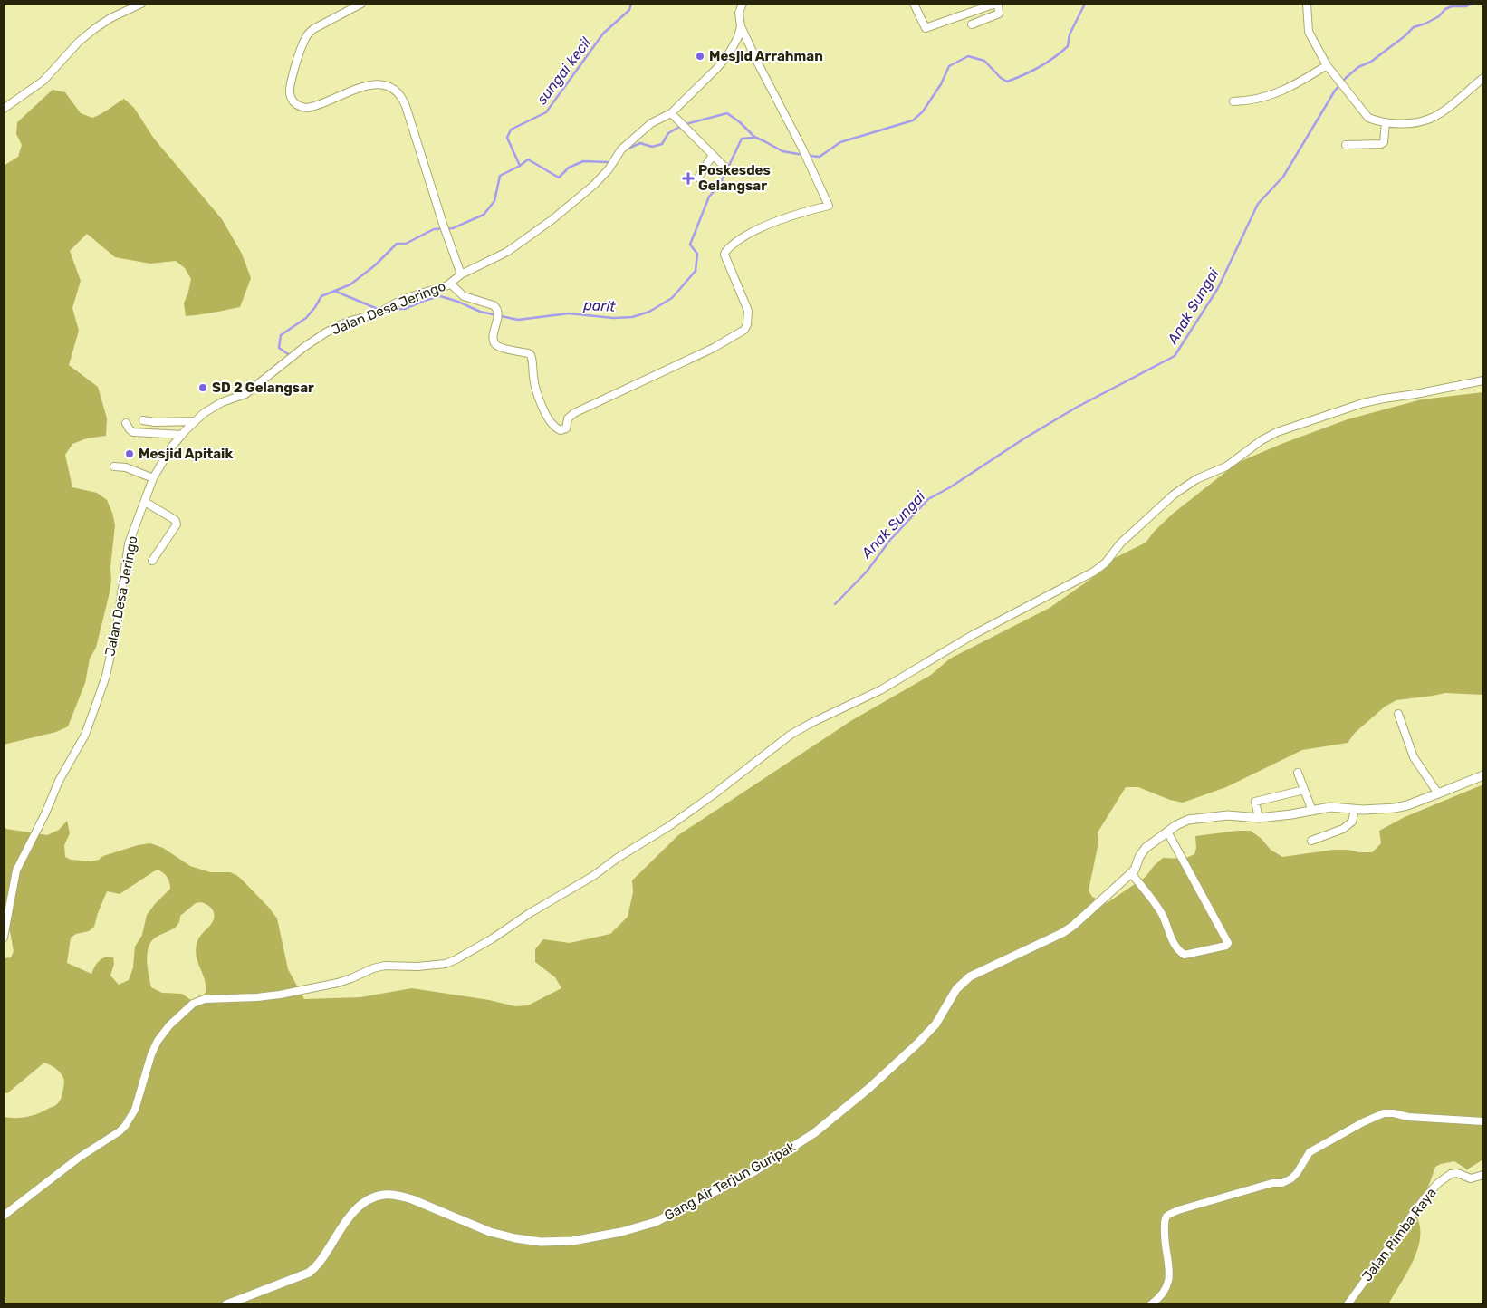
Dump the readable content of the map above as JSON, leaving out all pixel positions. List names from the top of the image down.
{
  "streets": {
    "street": ["Jalan Desa Jeringo", "Gang Air Terjun Guripak", "Jalan Rimba Raya"]
  },
  "water": ["sungai kecil", "parit", "Anak Sungai"],
  "places": {
    "other": ["Mesjid Arrahman", "SD 2 Gelangsar", "Mesjid Apitaik"],
    "health": ["Poskesdes Gelangsar"]
  }
}
